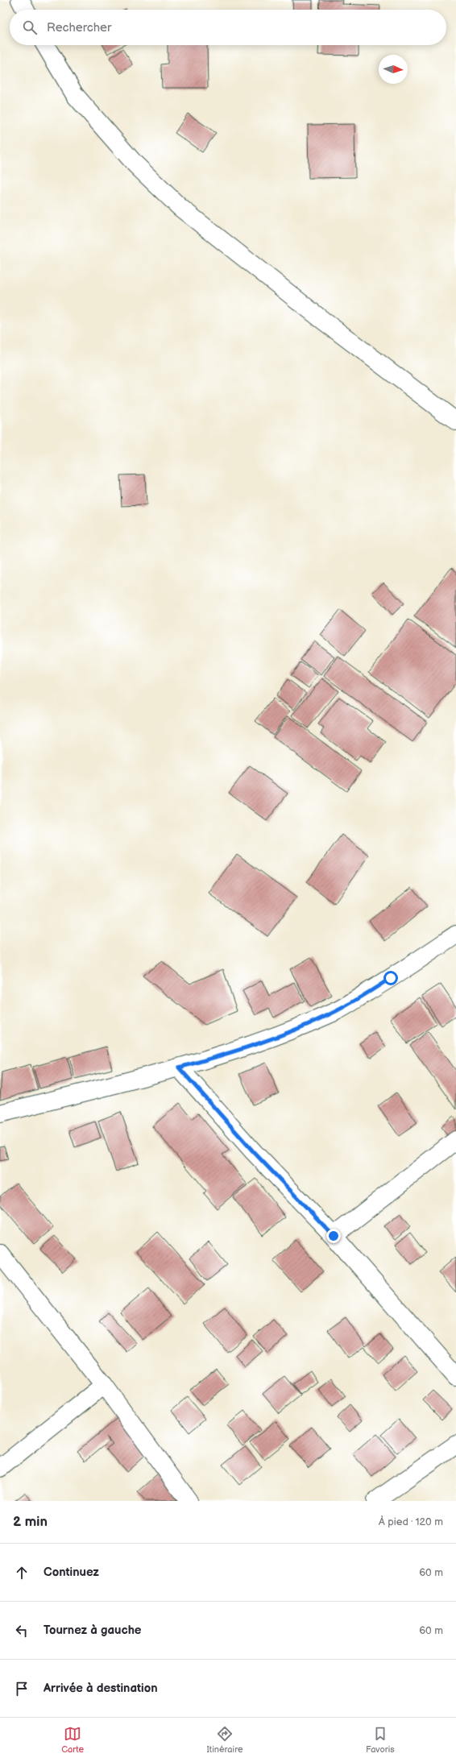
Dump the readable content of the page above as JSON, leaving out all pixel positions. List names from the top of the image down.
{
  "north": "right",
  "page": {
    "search": "Rechercher",
    "heading": ["2 min", "À pied · 120 m"],
    "list": [
      ["Continuez", "60 m"],
      ["Tournez à gauche", "60 m"],
      "Arrivée à destination"
    ],
    "nav": ["Carte", "Itinéraire", "Favoris"]
  }
}
